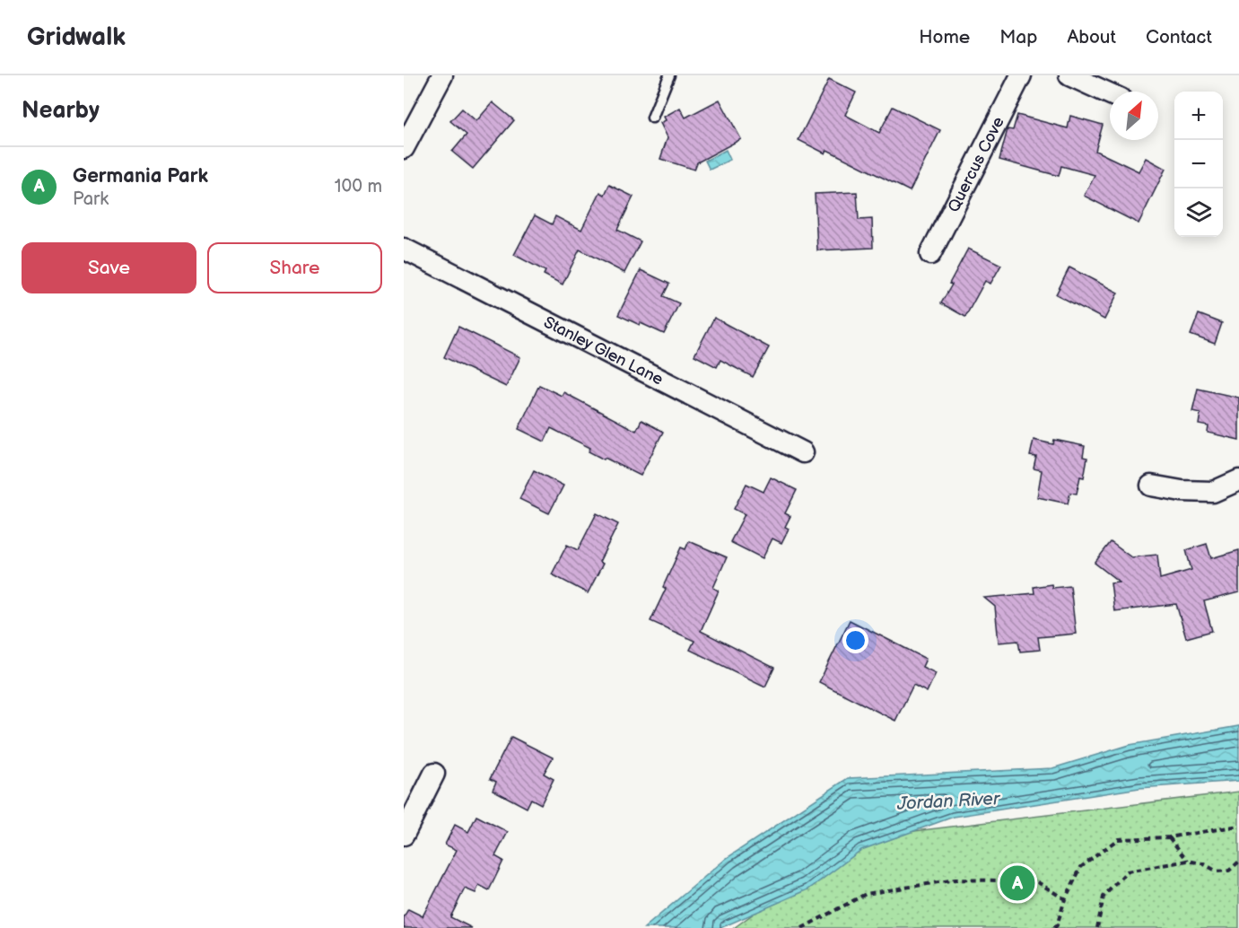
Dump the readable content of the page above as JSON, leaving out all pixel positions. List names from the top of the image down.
{
  "streets": {
    "street": ["Quercus Cove", "Stanley Glen Lane"]
  },
  "water": ["Jordan River"],
  "north": "top right",
  "page": {
    "header": "Gridwalk",
    "nav": [
      "Home",
      "Map",
      "About",
      "Contact"
    ],
    "heading": "Nearby",
    "map_buttons": ["+", "−"],
    "list": [
      {
        "mark": "A",
        "name": "Germania Park",
        "note": "Park",
        "value": "100 m"
      }
    ],
    "buttons": ["Save", "Share"],
    "pins": "A"
  }
}
